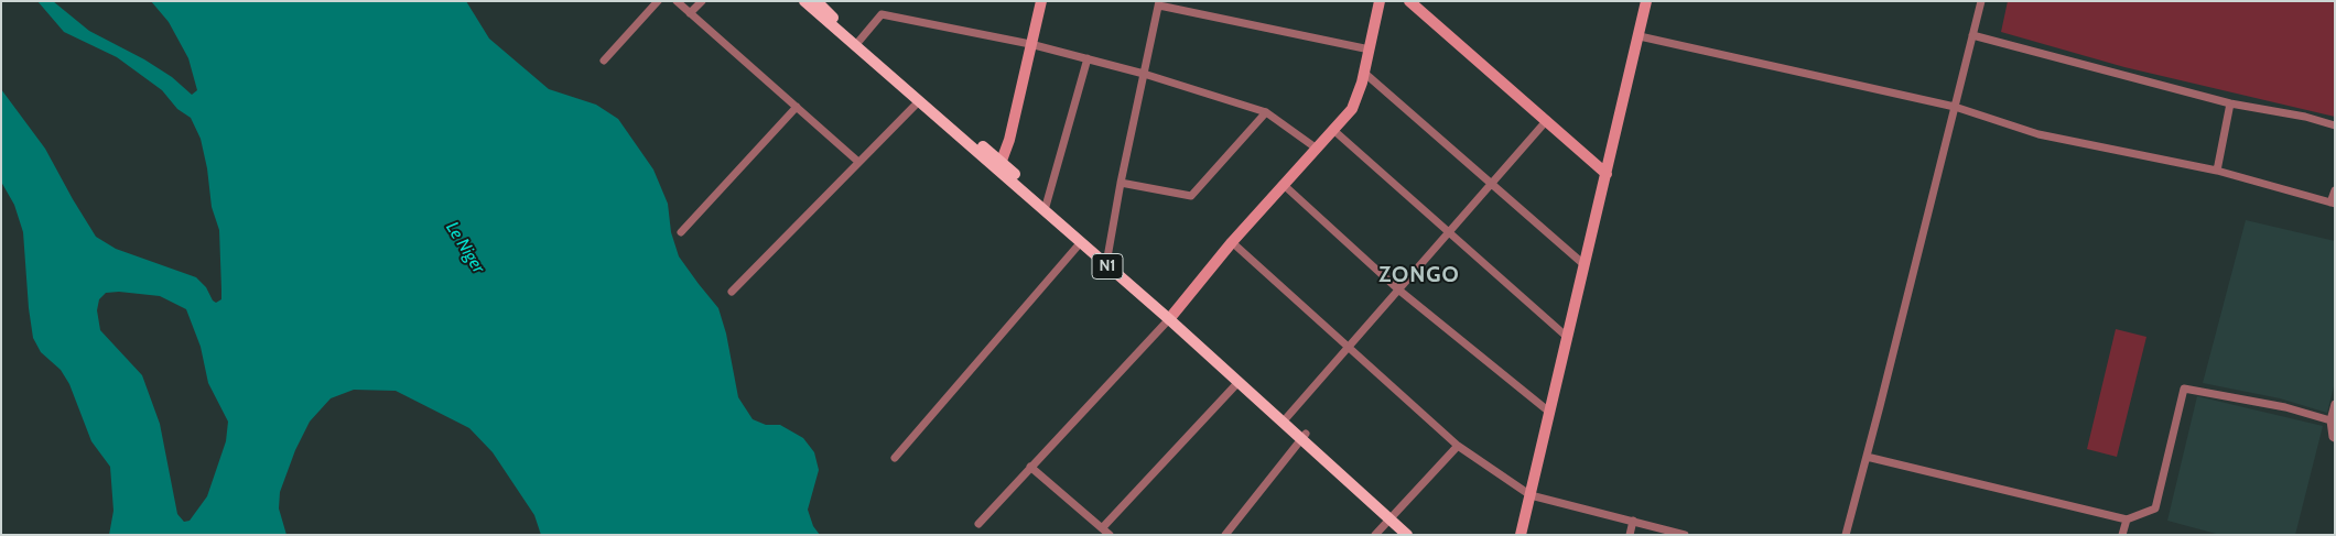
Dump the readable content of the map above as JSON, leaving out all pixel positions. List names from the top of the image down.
{
  "streets": {
    "main road": ["N1"]
  },
  "districts": ["ZONGO"],
  "water": ["Le Niger"]
}
